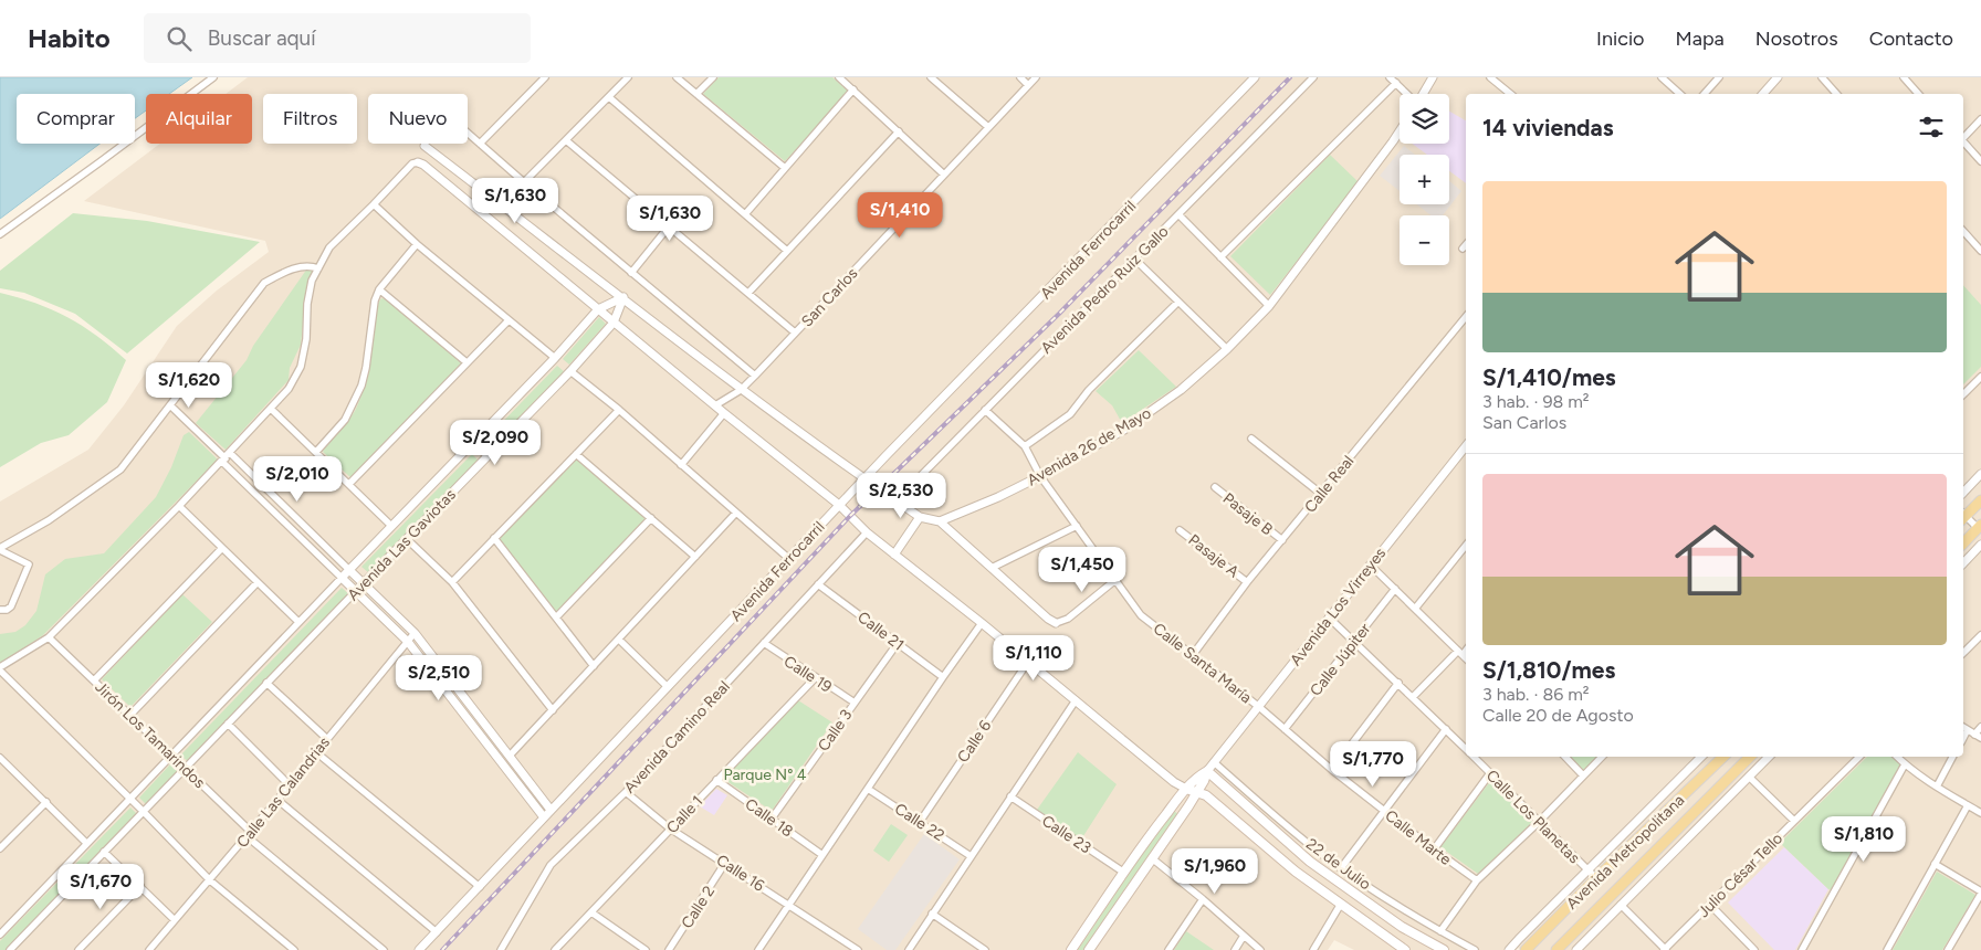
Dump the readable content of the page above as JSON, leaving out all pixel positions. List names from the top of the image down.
{
  "streets": {
    "main road": ["Avenida Los Virreyes", "Avenida Metropolitana"],
    "street": [
      "Avenida Ferrocarril",
      "Avenida Pedro Ruiz Gallo",
      "San Carlos",
      "Avenida 26 de Mayo",
      "Calle Real",
      "Pasaje B",
      "Avenida Las Gaviotas",
      "Pasaje A",
      "Calle 21",
      "Calle Júpiter",
      "Calle Santa María",
      "Calle 19",
      "Calle 3",
      "Jirón Los Tamarindos",
      "Avenida Camino Real",
      "Calle 6",
      "Calle Las Calandrias",
      "Calle 1",
      "Calle Los Planetas",
      "Calle 18",
      "Calle 22",
      "Calle 23",
      "Calle Marte",
      "22 de Julio",
      "Calle 16",
      "Julio César Tello",
      "Calle 2"
    ]
  },
  "crossings": [
    ["Avenida Pedro Ruiz Gallo", "Calle Santa María"],
    ["Avenida 26 de Mayo", "Calle Santa María"],
    ["Calle Real", "Pasaje B"],
    ["Calle Real", "Pasaje A"],
    ["Calle Real", "Calle Santa María"],
    ["Avenida Las Gaviotas", "Jirón Los Tamarindos"],
    ["Avenida Los Virreyes", "Calle Santa María"],
    ["Avenida Los Virreyes", "Calle Los Planetas"],
    ["Avenida Los Virreyes", "Calle 23"],
    ["Avenida Los Virreyes", "Calle Marte"],
    ["Avenida Los Virreyes", "22 de Julio"],
    ["Calle 21", "Calle 3"],
    ["Calle 21", "Avenida Camino Real"],
    ["Calle Júpiter", "Calle Los Planetas"],
    ["Calle Júpiter", "Calle Marte"],
    ["Calle Santa María", "Calle Marte"],
    ["Calle 19", "Calle 3"],
    ["Calle 19", "Avenida Camino Real"],
    ["Calle 19", "Calle 1"],
    ["Calle 3", "Calle 18"],
    ["Jirón Los Tamarindos", "Calle Las Calandrias"],
    ["Avenida Camino Real", "Calle 16"],
    ["Calle 6", "Calle 22"],
    ["Calle 1", "Calle 18"],
    ["Calle 1", "Calle 16"],
    ["Calle Los Planetas", "Avenida Metropolitana"],
    ["Calle 16", "Calle 2"]
  ],
  "parks": ["Parque N° 4"],
  "page": {
    "header": "Habito",
    "search": "Buscar aquí",
    "nav": [
      "Inicio",
      "Mapa",
      "Nosotros",
      "Contacto"
    ],
    "map_buttons": ["+", "−"],
    "chip": [
      "Comprar",
      "Alquilar",
      "Filtros",
      "Nuevo"
    ],
    "heading": "14 viviendas",
    "list": [
      {
        "name": "S/1,410/mes",
        "note": "3 hab. · 98 m² · San Carlos"
      },
      {
        "name": "S/1,810/mes",
        "note": "3 hab. · 86 m² · Calle 20 de Agosto"
      }
    ],
    "price": [
      "S/1,630",
      "S/1,410",
      "S/1,630",
      "S/1,620",
      "S/2,090",
      "S/2,010",
      "S/2,530",
      "S/1,450",
      "S/1,110",
      "S/2,510",
      "S/1,770",
      "S/1,810",
      "S/1,960",
      "S/1,670"
    ]
  }
}
